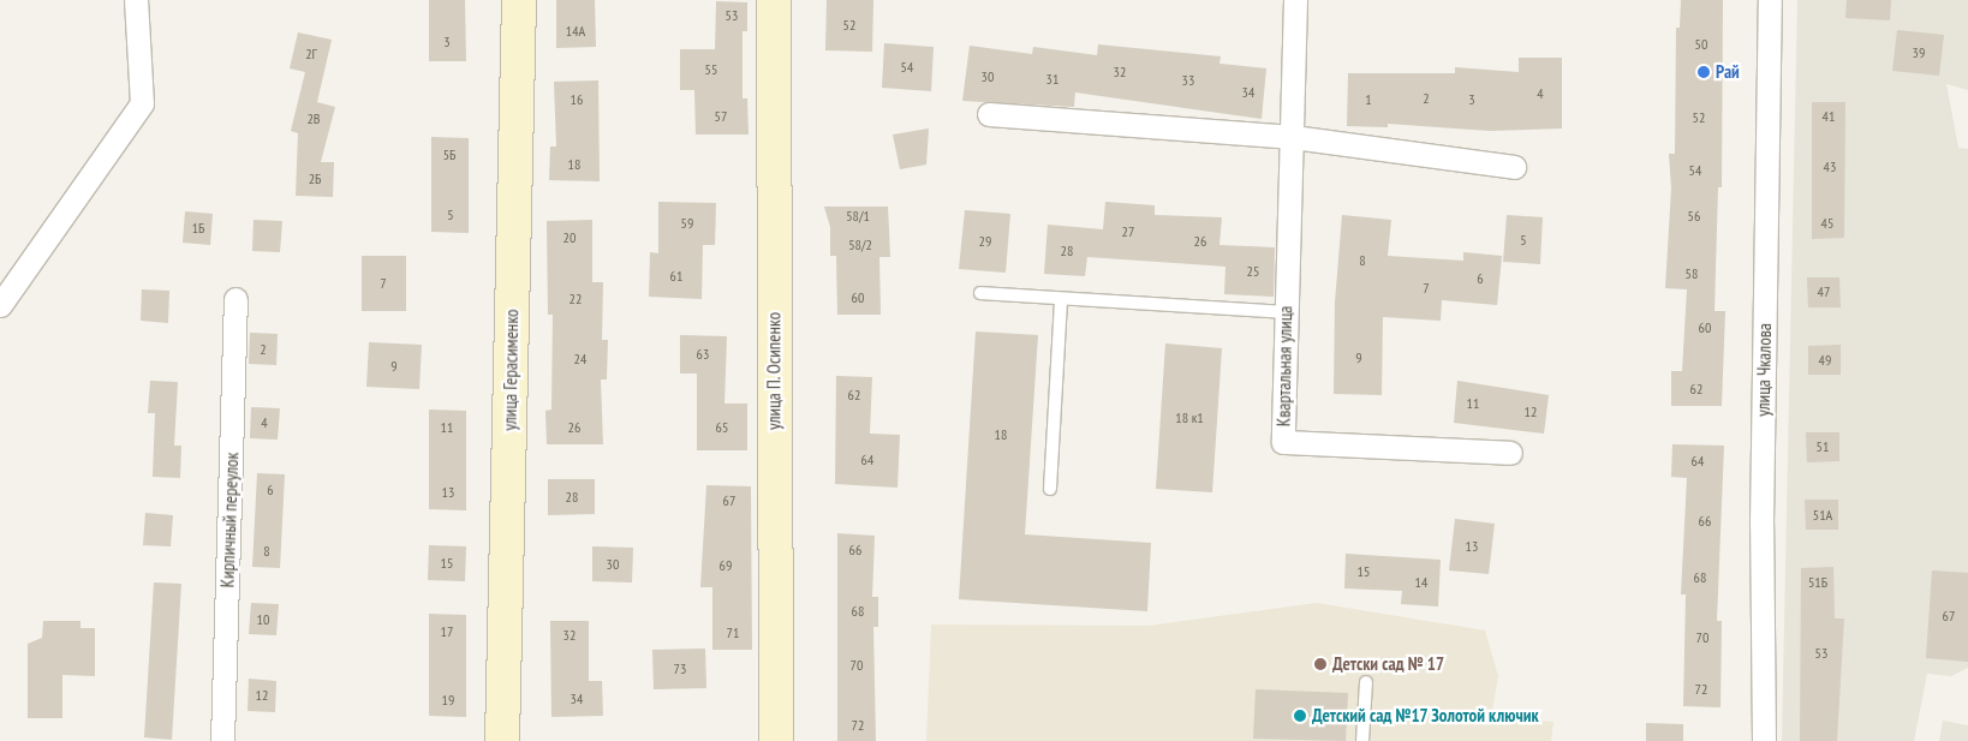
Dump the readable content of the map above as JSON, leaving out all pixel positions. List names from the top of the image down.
{
  "streets": {
    "main road": ["улица Герасименко", "улица П. Осипенко"],
    "street": ["Квартальная улица", "улица Чкалова", "Кирпичный переулок"]
  },
  "places": ["Рай", "Детски сад № 17", "Детский сад №17 Золотой ключик"],
  "house_numbers": [
    "53",
    "52",
    "14А",
    "3",
    "50",
    "39",
    "2Г",
    "54",
    "55",
    "32",
    "30",
    "31",
    "33",
    "34",
    "4",
    "2",
    "16",
    "1",
    "3",
    "57",
    "41",
    "52",
    "2В",
    "5Б",
    "18",
    "43",
    "54",
    "2Б",
    "5",
    "58/1",
    "56",
    "59",
    "45",
    "1Б",
    "27",
    "20",
    "5",
    "29",
    "26",
    "58/2",
    "28",
    "8",
    "25",
    "58",
    "61",
    "6",
    "7",
    "7",
    "47",
    "60",
    "22",
    "60",
    "2",
    "63",
    "9",
    "24",
    "49",
    "9",
    "62",
    "62",
    "11",
    "12",
    "18 к1",
    "4",
    "11",
    "26",
    "65",
    "18",
    "51",
    "64",
    "64",
    "6",
    "13",
    "28",
    "67",
    "51А",
    "66",
    "13",
    "66",
    "8",
    "15",
    "30",
    "69",
    "15",
    "68",
    "14",
    "51Б",
    "68",
    "67",
    "10",
    "17",
    "71",
    "32",
    "70",
    "53",
    "70",
    "73",
    "72",
    "12",
    "34",
    "19",
    "72"
  ]
}
